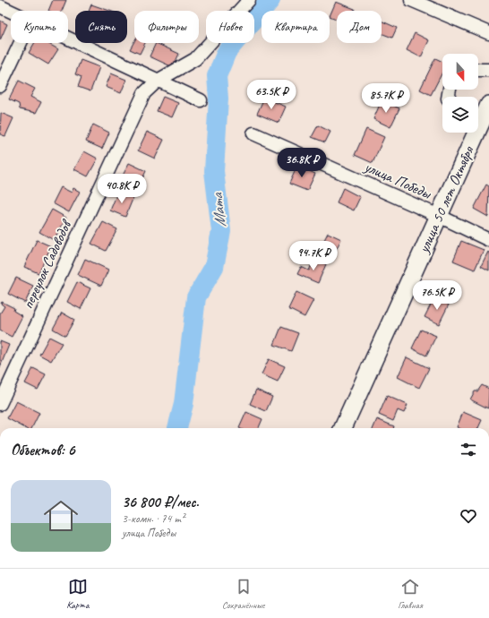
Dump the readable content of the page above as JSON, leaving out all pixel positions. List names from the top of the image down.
{
  "streets": {
    "street": ["улица Победы", "улица 50 лет Октября", "переулок Садоводов"]
  },
  "crossings": [
    ["улица Победы", "улица 50 лет Октября"]
  ],
  "water": ["Мата"],
  "north": "bottom",
  "page": {
    "chip": [
      "Купить",
      "Снять",
      "Фильтры",
      "Новое",
      "Квартира",
      "Дом"
    ],
    "price": [
      "63.5K ₽",
      "85.7K ₽",
      "36.8K ₽",
      "40.8K ₽",
      "94.7K ₽",
      "76.5K ₽"
    ],
    "heading": "Объектов: 6",
    "list": [
      {
        "name": "36 800 ₽/мес.",
        "note": "3-комн. · 74 m² · улица Победы"
      }
    ],
    "tabs": ["Карта", "Сохранённые", "Главная"]
  }
}
